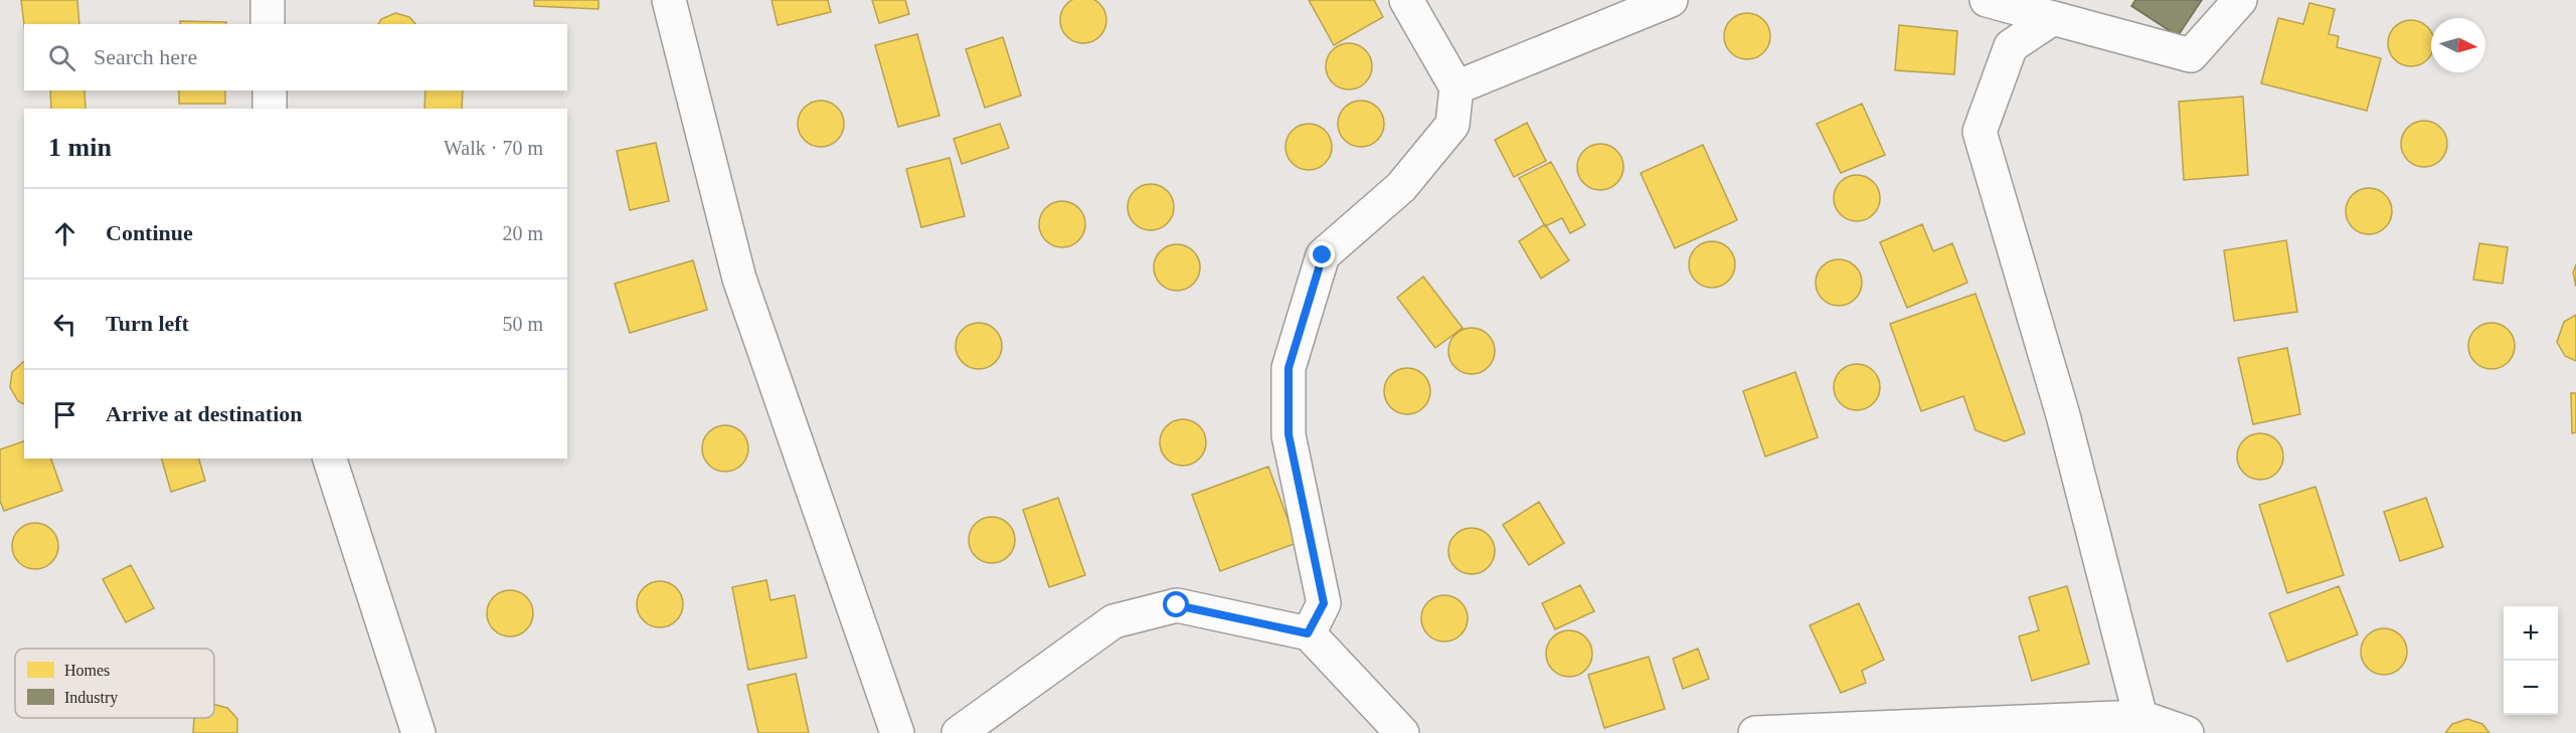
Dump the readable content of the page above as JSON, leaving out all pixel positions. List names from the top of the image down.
{
  "legend": ["Homes", "Industry"],
  "north": "right",
  "page": {
    "search": "Search here",
    "heading": ["1 min", "Walk · 70 m"],
    "list": [
      ["Continue", "20 m"],
      ["Turn left", "50 m"],
      "Arrive at destination"
    ],
    "map_buttons": ["+", "−"]
  }
}
